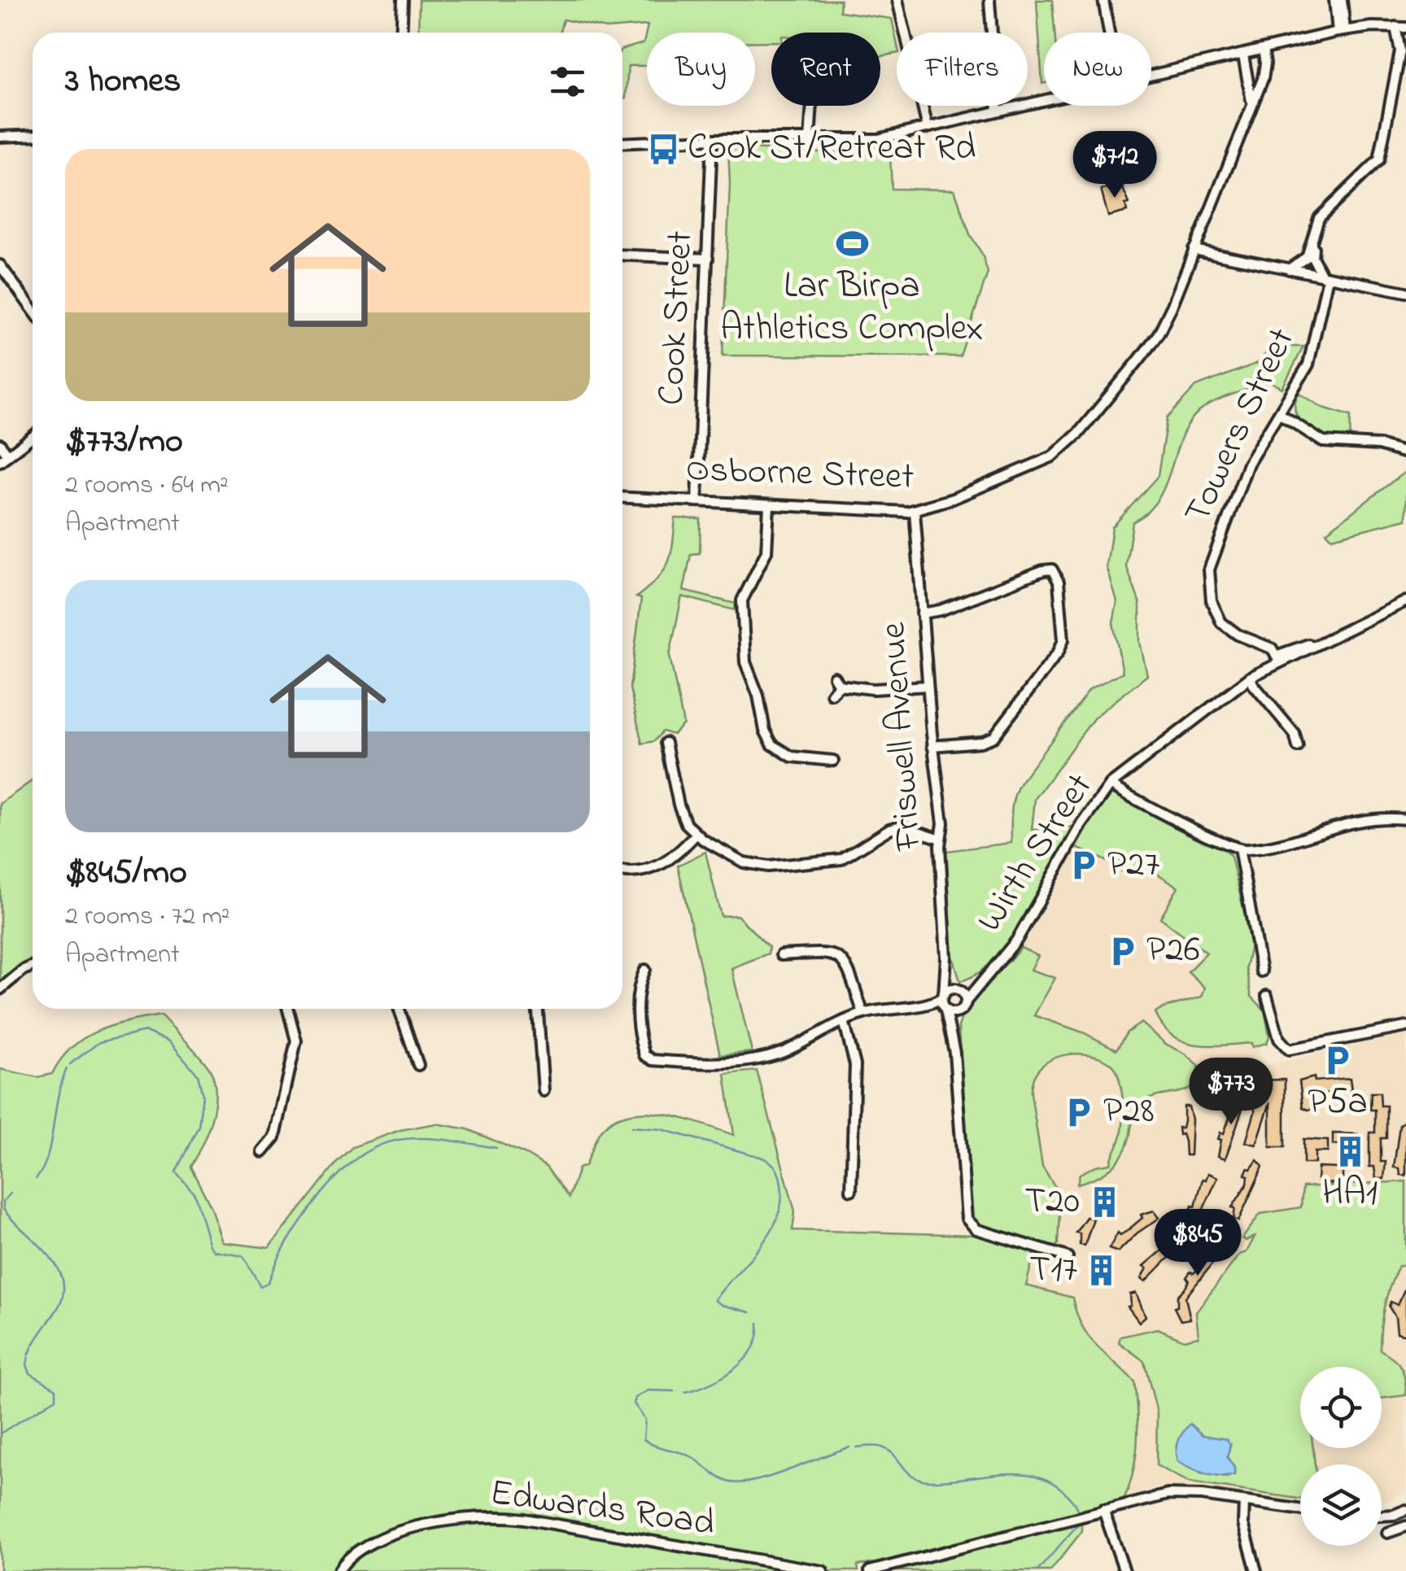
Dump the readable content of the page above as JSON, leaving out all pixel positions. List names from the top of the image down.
{
  "streets": {
    "street": [
      "Cook Street",
      "Towers Street",
      "Osborne Street",
      "Friswell Avenue",
      "Wirth Street",
      "Edwards Road"
    ]
  },
  "crossings": [
    ["Cook Street", "Osborne Street"],
    ["Towers Street", "Wirth Street"],
    ["Osborne Street", "Friswell Avenue"],
    ["Friswell Avenue", "Wirth Street"]
  ],
  "places": {
    "bus stop": ["Cook St/Retreat Rd"],
    "sports": ["Lar Birpa Athletics Complex"],
    "parking": [
      "P27",
      "P26",
      "P5a",
      "P28"
    ],
    "building": ["HA1", "T20", "T17"]
  },
  "page": {
    "chip": [
      "Buy",
      "Rent",
      "Filters",
      "New"
    ],
    "heading": "3 homes",
    "list": [
      {
        "name": "$773/mo",
        "note": "2 rooms · 64 m² · Apartment"
      },
      {
        "name": "$845/mo",
        "note": "2 rooms · 72 m² · Apartment"
      }
    ],
    "price": ["$712", "$773", "$845"]
  }
}
